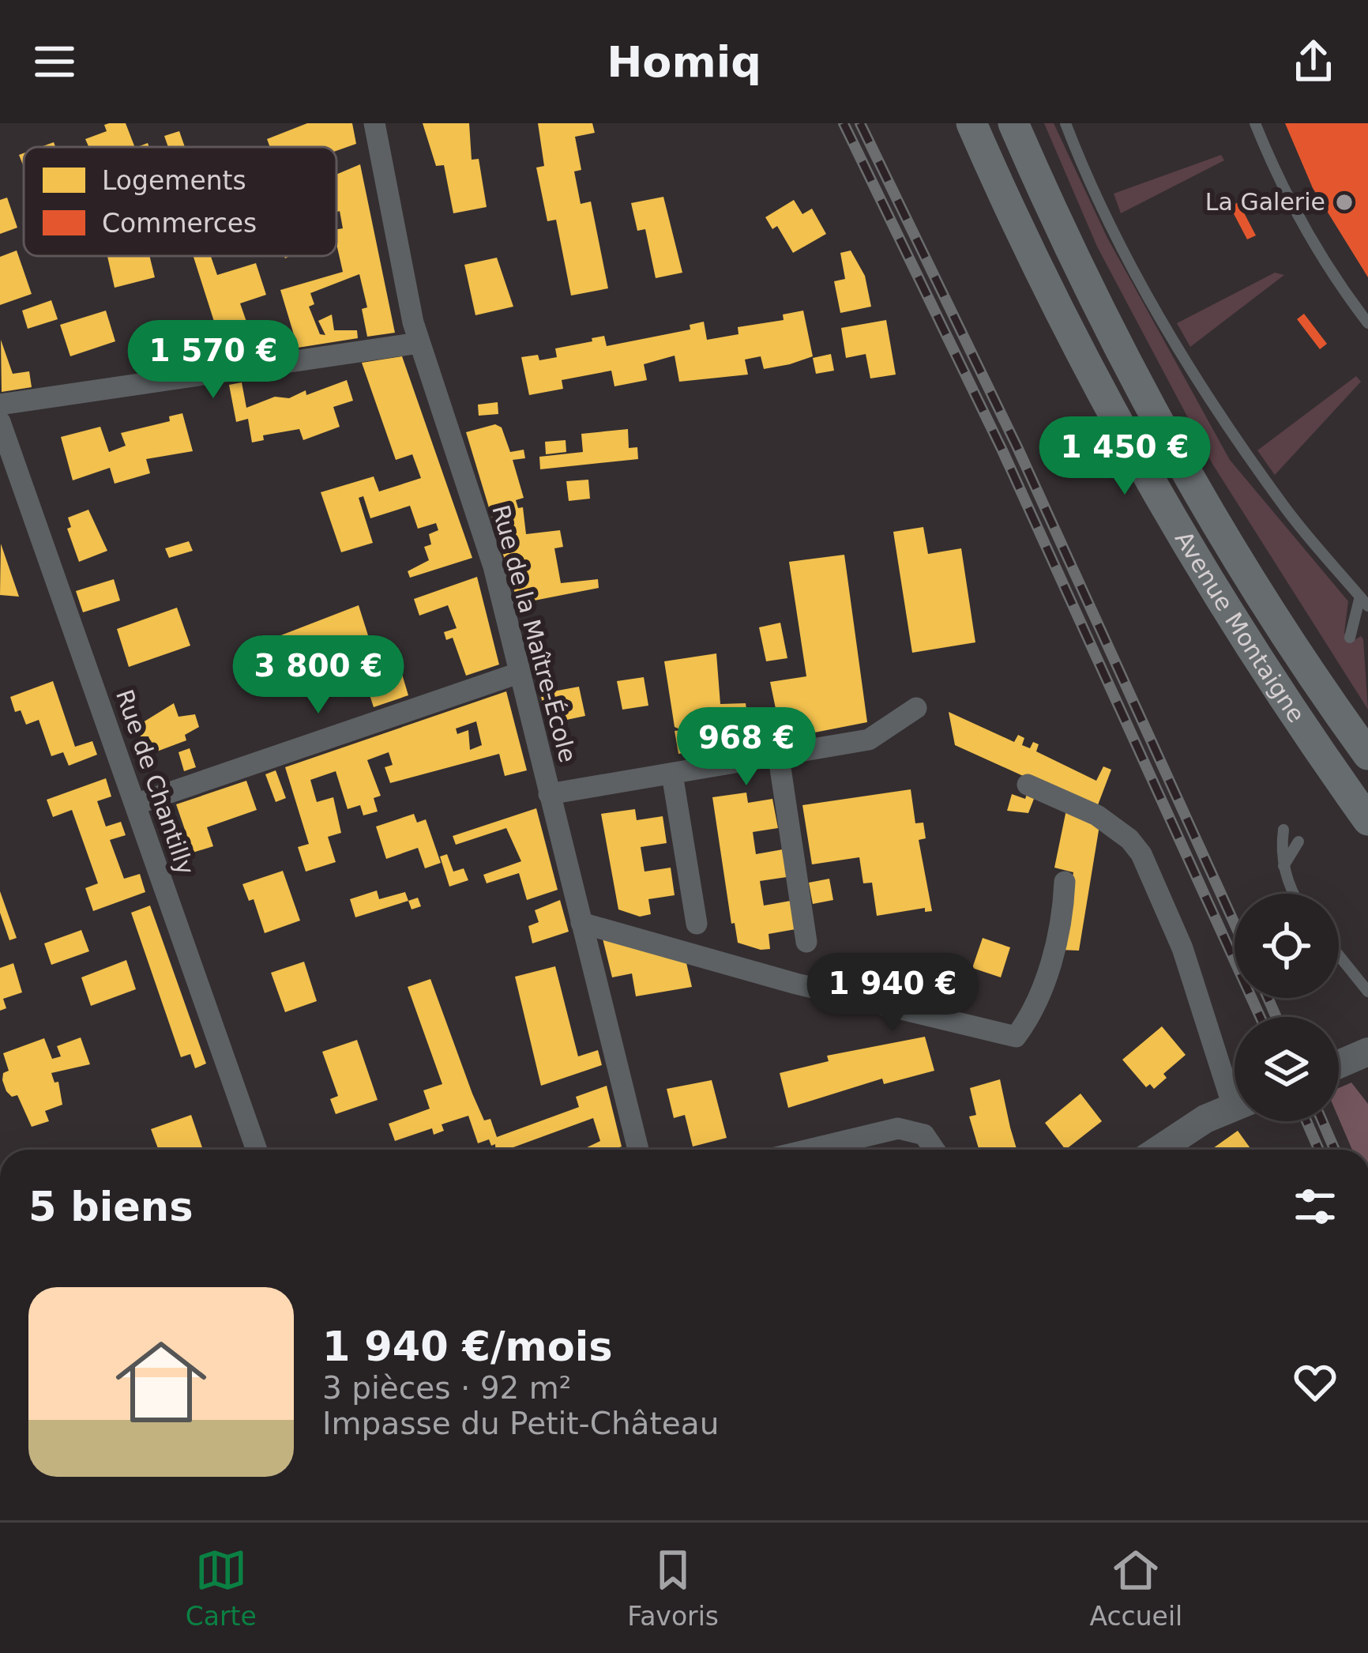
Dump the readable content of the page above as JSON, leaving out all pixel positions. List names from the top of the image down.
{
  "streets": {
    "main road": ["Avenue Montaigne"],
    "street": ["Rue de la Maître-École", "Rue de Chantilly"]
  },
  "places": ["La Galerie"],
  "legend": ["Logements", "Commerces"],
  "page": {
    "header": "Homiq",
    "price": [
      "1 570 €",
      "1 450 €",
      "3 800 €",
      "968 €",
      "1 940 €"
    ],
    "heading": "5 biens",
    "list": [
      {
        "name": "1 940 €/mois",
        "note": "3 pièces · 92 m² · Impasse du Petit-Château"
      }
    ],
    "tabs": ["Carte", "Favoris", "Accueil"]
  }
}
